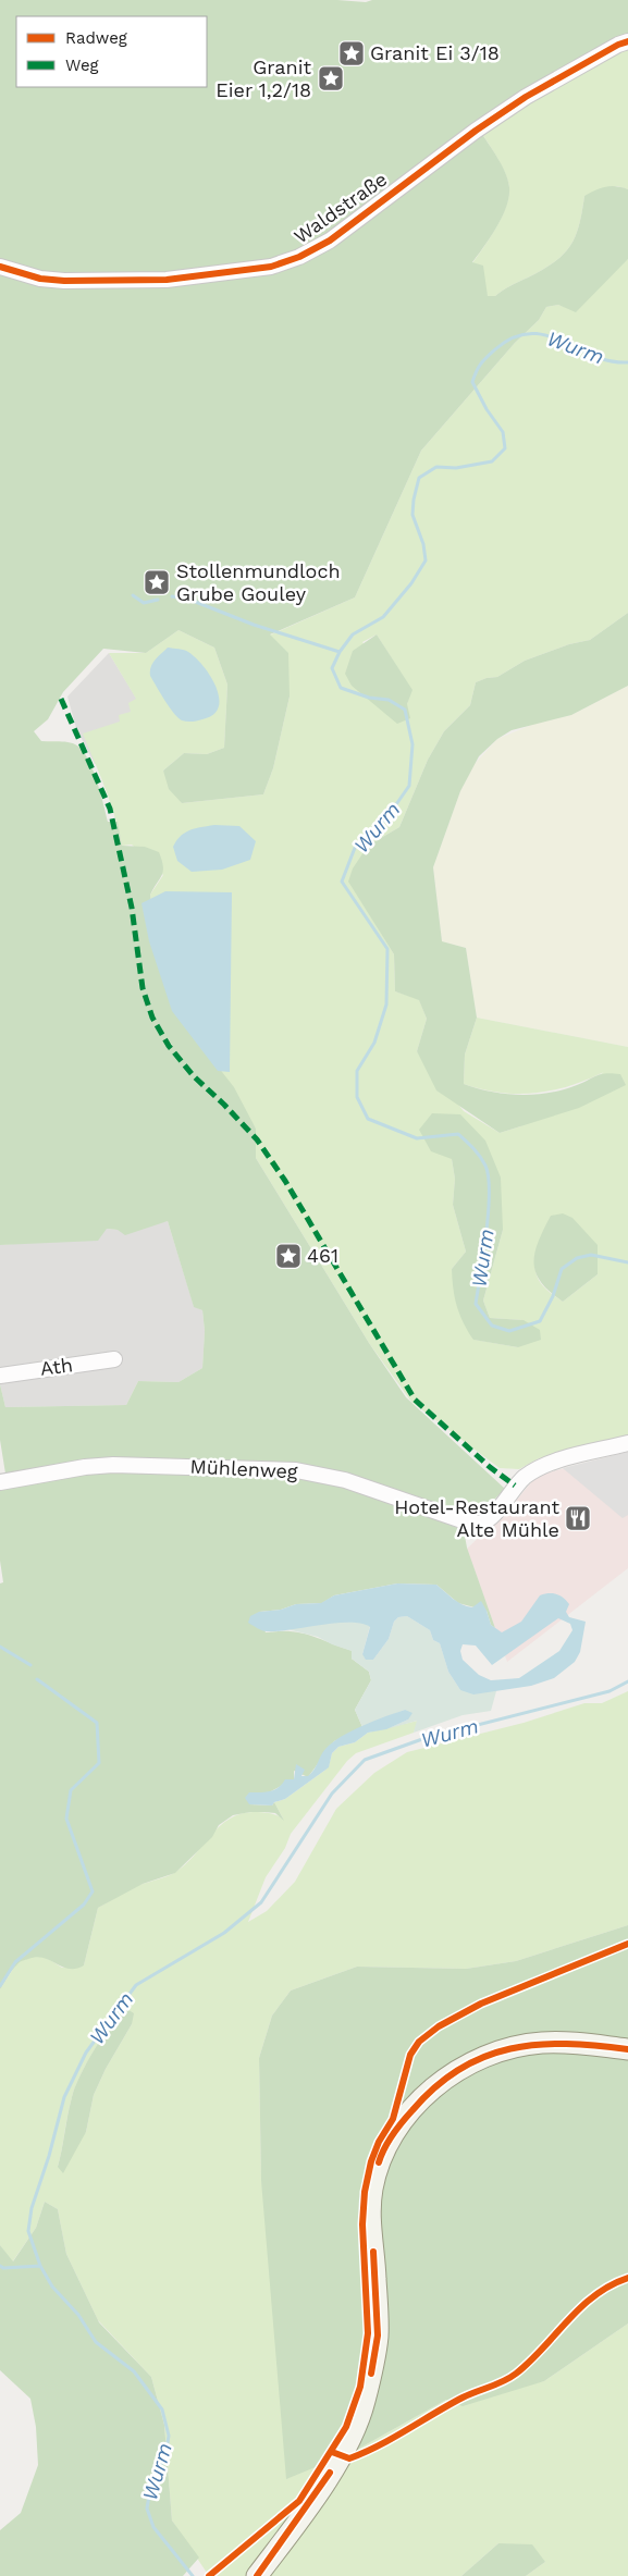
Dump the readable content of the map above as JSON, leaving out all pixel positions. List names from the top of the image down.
{
  "streets": {
    "street": ["Waldstraße", "Ath", "Mühlenweg"]
  },
  "water": ["Wurm"],
  "places": {
    "place": [
      "Granit Ei 3/18",
      "Granit Eier 1,2/18",
      "Stollenmundloch Grube Gouley",
      "461"
    ],
    "restaurant": ["Hotel-Restaurant Alte Mühle"]
  },
  "legend": ["Radweg", "Weg"]
}
